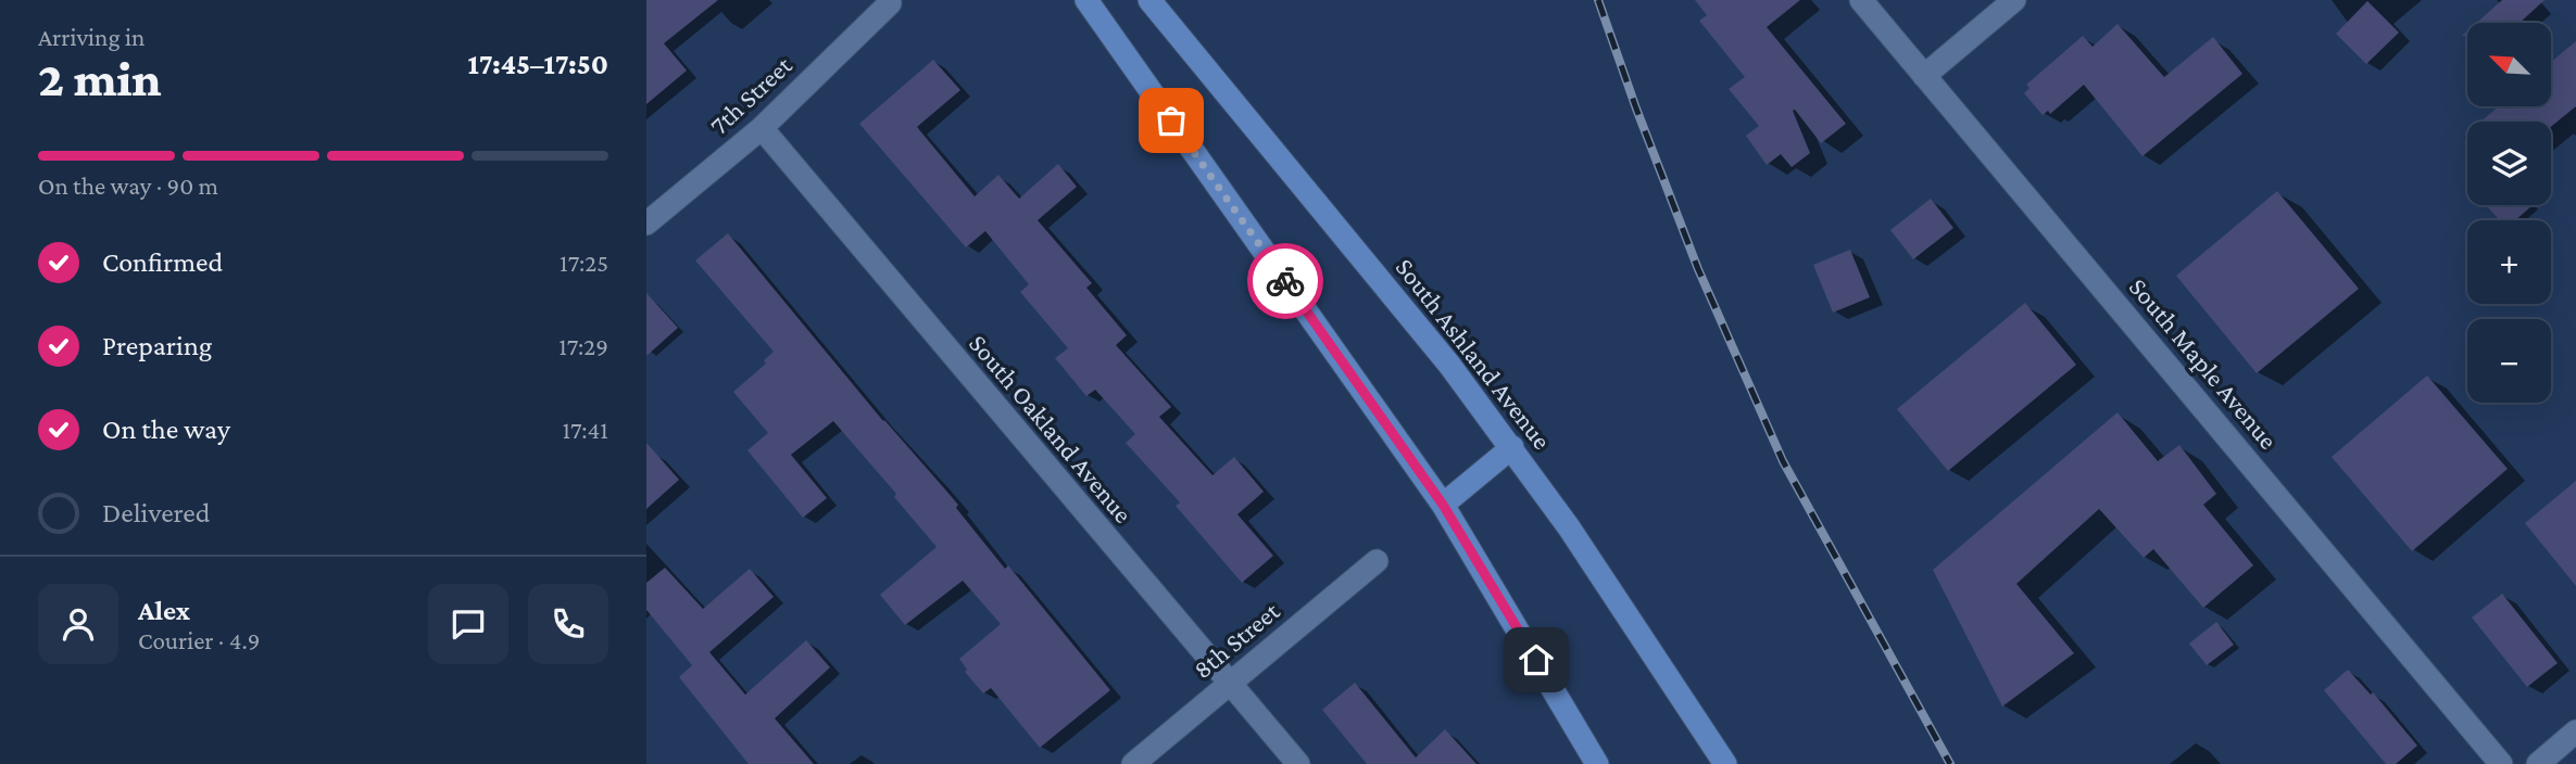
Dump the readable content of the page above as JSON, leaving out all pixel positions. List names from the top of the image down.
{
  "streets": {
    "main road": ["South Ashland Avenue"],
    "street": [
      "7th Street",
      "South Maple Avenue",
      "South Oakland Avenue",
      "8th Street"
    ]
  },
  "crossings": [
    ["7th Street", "South Oakland Avenue"],
    ["South Oakland Avenue", "8th Street"]
  ],
  "north": "top left",
  "page": {
    "heading": ["2 min", "Arriving in", "17:45–17:50"],
    "panel": ["Alex", "Courier · 4.9"],
    "map_buttons": ["+", "−"],
    "bar": "On the way · 90 m",
    "list": [
      ["Confirmed", "17:25"],
      ["Preparing", "17:29"],
      ["On the way", "17:41"],
      "Delivered"
    ]
  }
}
